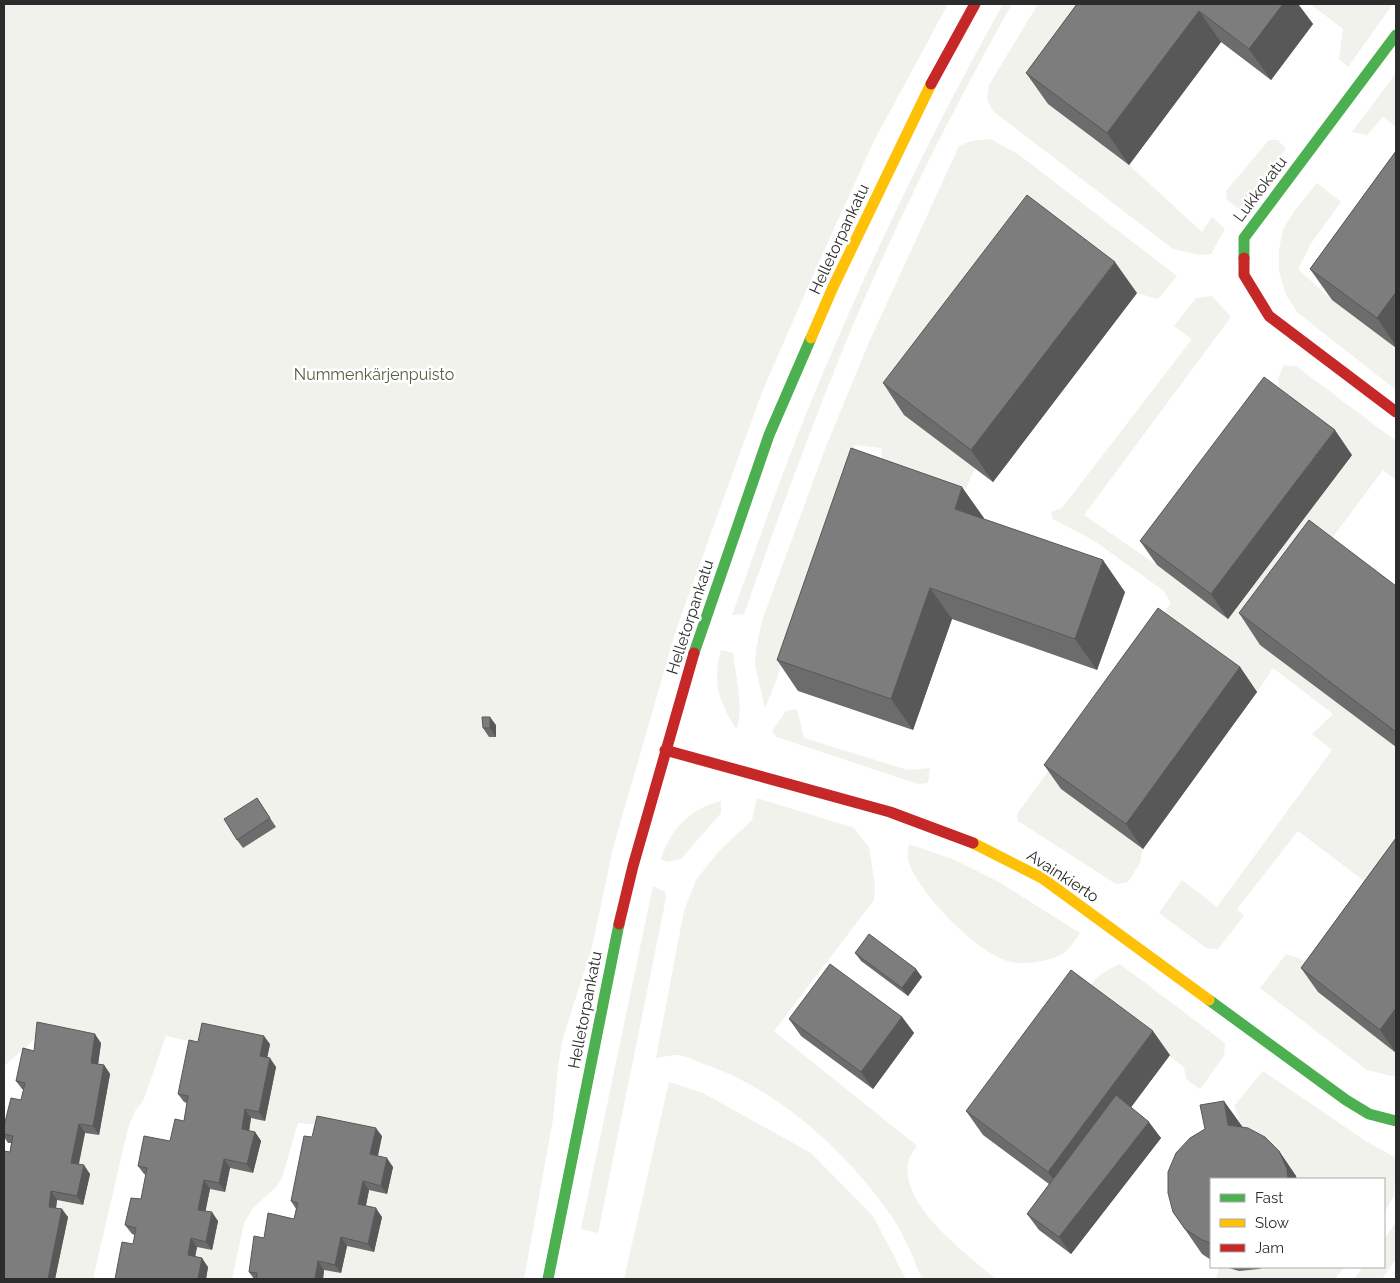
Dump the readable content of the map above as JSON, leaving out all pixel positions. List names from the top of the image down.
{
  "streets": {
    "street": ["Lukkokatu", "Helletorpankatu", "Avainkierto"]
  },
  "crossings": [
    ["Helletorpankatu", "Avainkierto"]
  ],
  "parks": ["Nummenkärjenpuisto"],
  "legend": ["Fast", "Slow", "Jam"]
}
